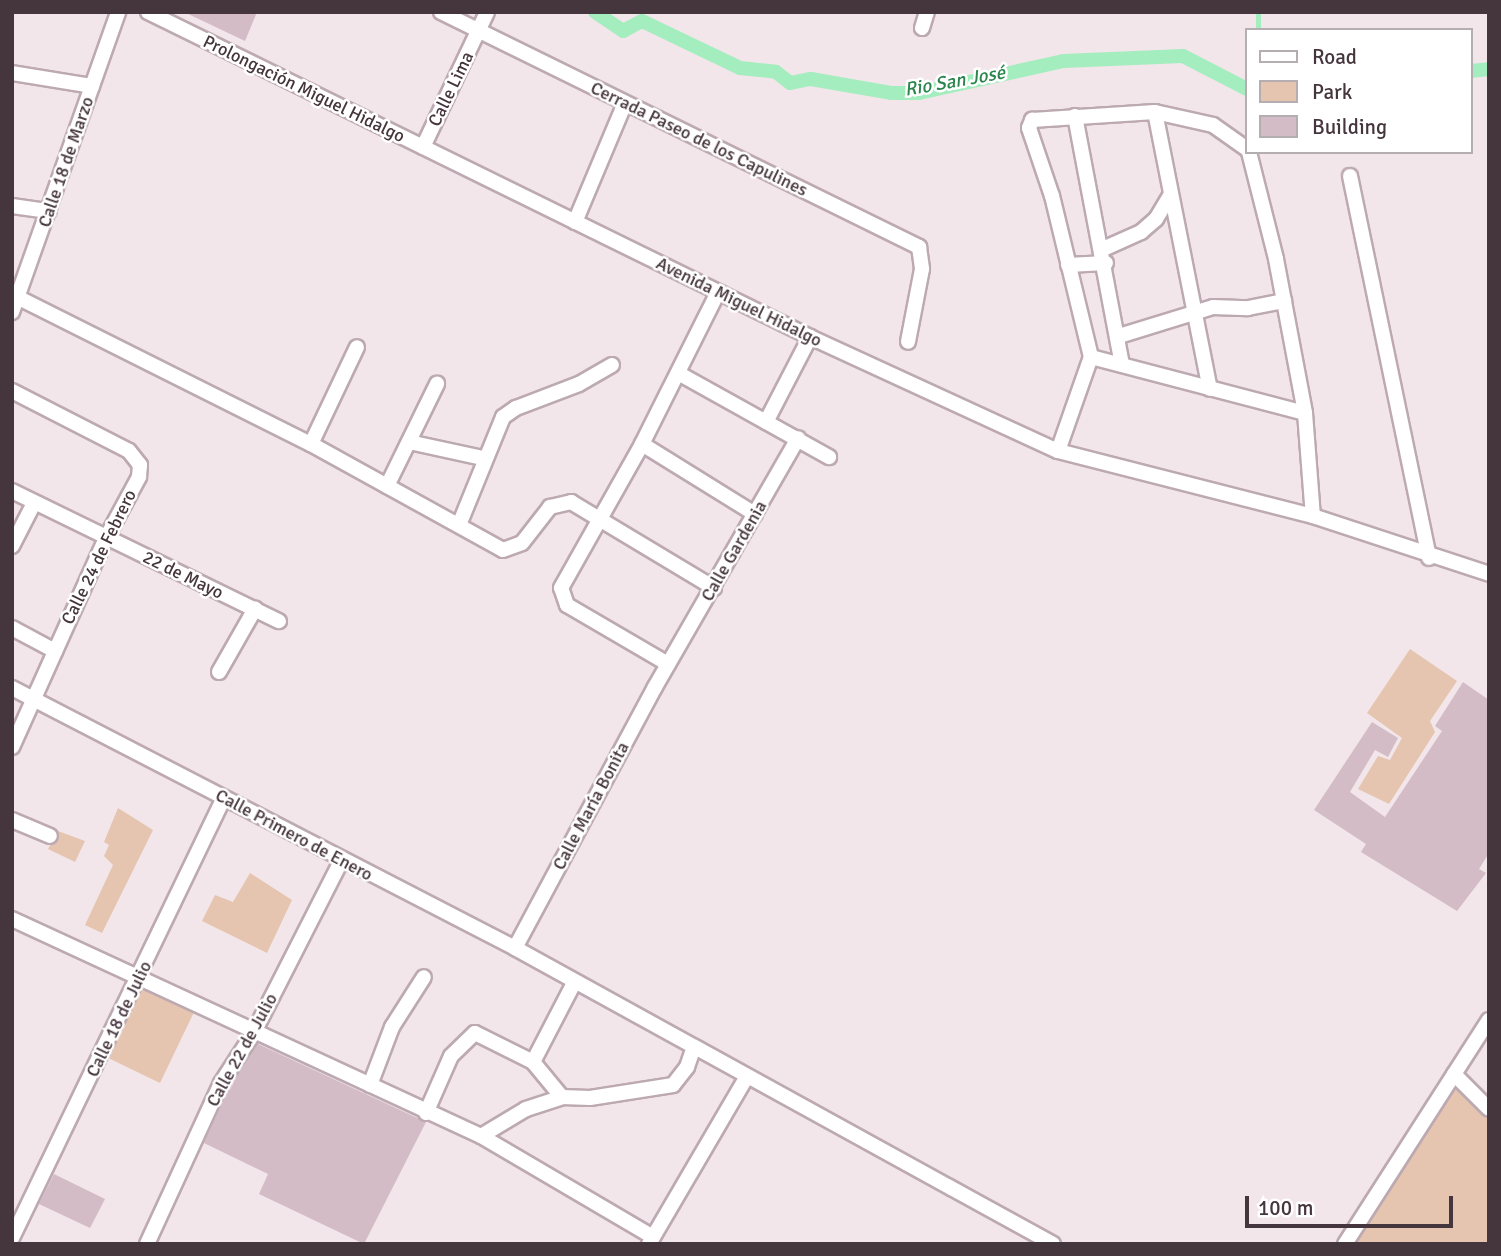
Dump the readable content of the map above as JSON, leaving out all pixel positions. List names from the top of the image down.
{
  "streets": {
    "street": [
      "Prolongación Miguel Hidalgo",
      "Calle Lima",
      "Cerrada Paseo de los Capulines",
      "Calle 18 de Marzo",
      "Avenida Miguel Hidalgo",
      "Calle Gardenia",
      "Calle 24 de Febrero",
      "22 de Mayo",
      "Calle María Bonita",
      "Calle Primero de Enero",
      "Calle 18 de Julio",
      "Calle 22 de Julio"
    ]
  },
  "crossings": [
    ["Prolongación Miguel Hidalgo", "Calle Lima"],
    ["Prolongación Miguel Hidalgo", "Avenida Miguel Hidalgo"],
    ["Calle Lima", "Cerrada Paseo de los Capulines"],
    ["Calle Lima", "Avenida Miguel Hidalgo"],
    ["Calle Gardenia", "Calle María Bonita"],
    ["Calle 24 de Febrero", "22 de Mayo"],
    ["Calle 24 de Febrero", "Calle Primero de Enero"],
    ["Calle María Bonita", "Calle Primero de Enero"],
    ["Calle Primero de Enero", "Calle 18 de Julio"],
    ["Calle Primero de Enero", "Calle 22 de Julio"]
  ],
  "water": ["Rio San José"],
  "legend": ["Road", "Park", "Building"],
  "scale_bar": "100 m"
}
